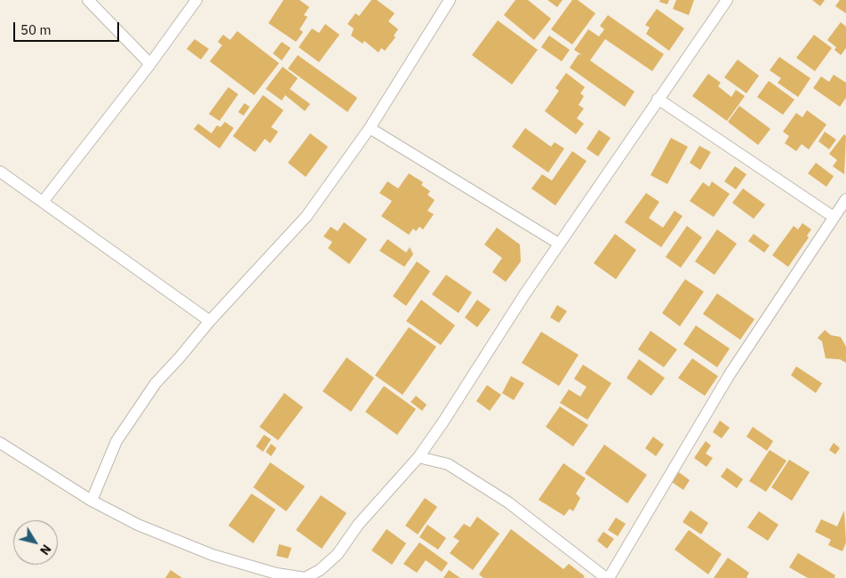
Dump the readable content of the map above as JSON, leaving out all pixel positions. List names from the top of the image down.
{
  "scale_bar": "50 m",
  "north": "bottom right"
}
